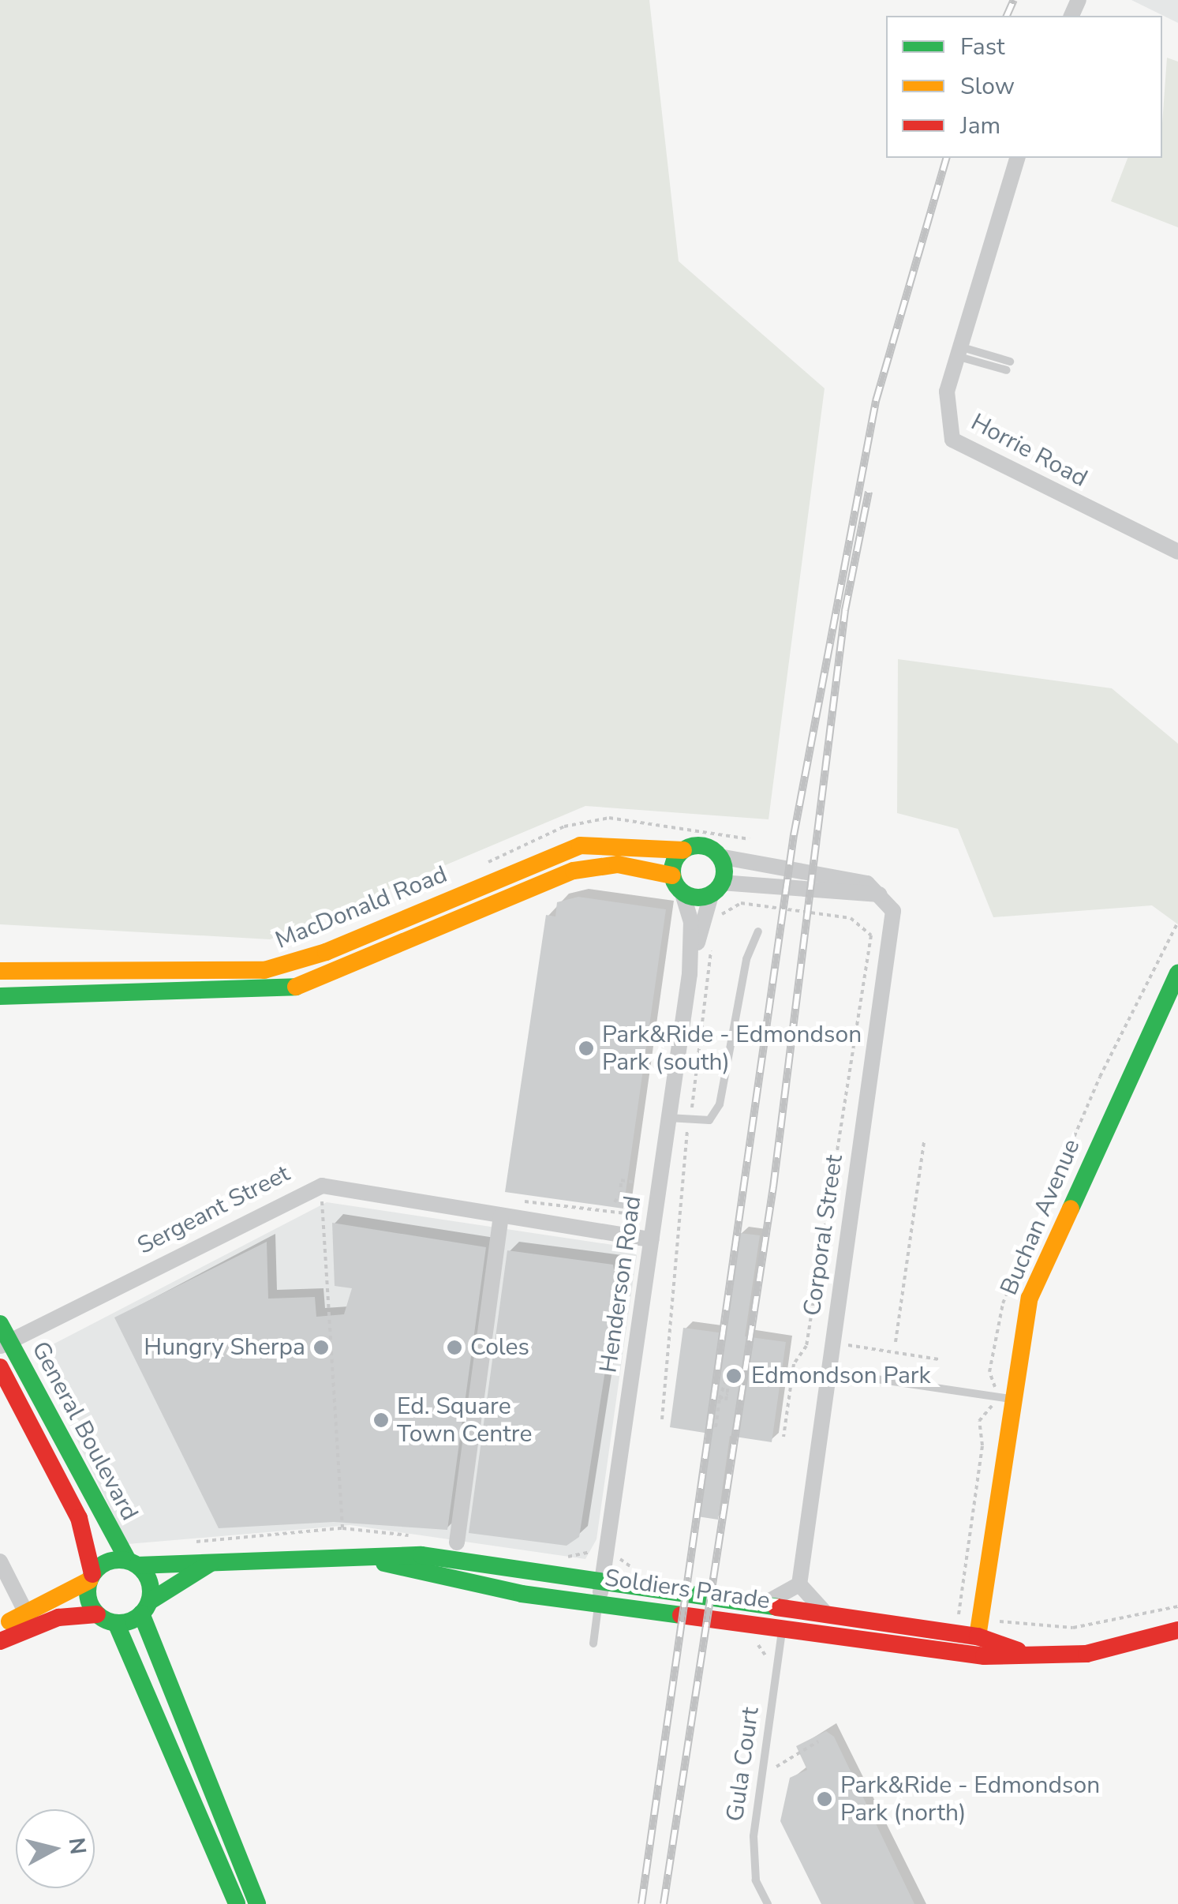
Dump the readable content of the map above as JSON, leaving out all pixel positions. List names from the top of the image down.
{
  "streets": {
    "street": [
      "Horrie Road",
      "MacDonald Road",
      "Sergeant Street",
      "Buchan Avenue",
      "Corporal Street",
      "Henderson Road",
      "General Boulevard",
      "Soldiers Parade"
    ],
    "lane": ["Gula Court"]
  },
  "crossings": [
    ["MacDonald Road", "Henderson Road"],
    ["Sergeant Street", "Henderson Road"],
    ["Sergeant Street", "General Boulevard"],
    ["Buchan Avenue", "Soldiers Parade"],
    ["Henderson Road", "Soldiers Parade"],
    ["General Boulevard", "Soldiers Parade"],
    ["Soldiers Parade", "Gula Court"]
  ],
  "places": [
    "Park&Ride - Edmondson Park (south)",
    "Hungry Sherpa",
    "Coles",
    "Edmondson Park",
    "Ed. Square Town Centre",
    "Park&Ride - Edmondson Park (north)"
  ],
  "legend": ["Fast", "Slow", "Jam"],
  "north": "right"
}
